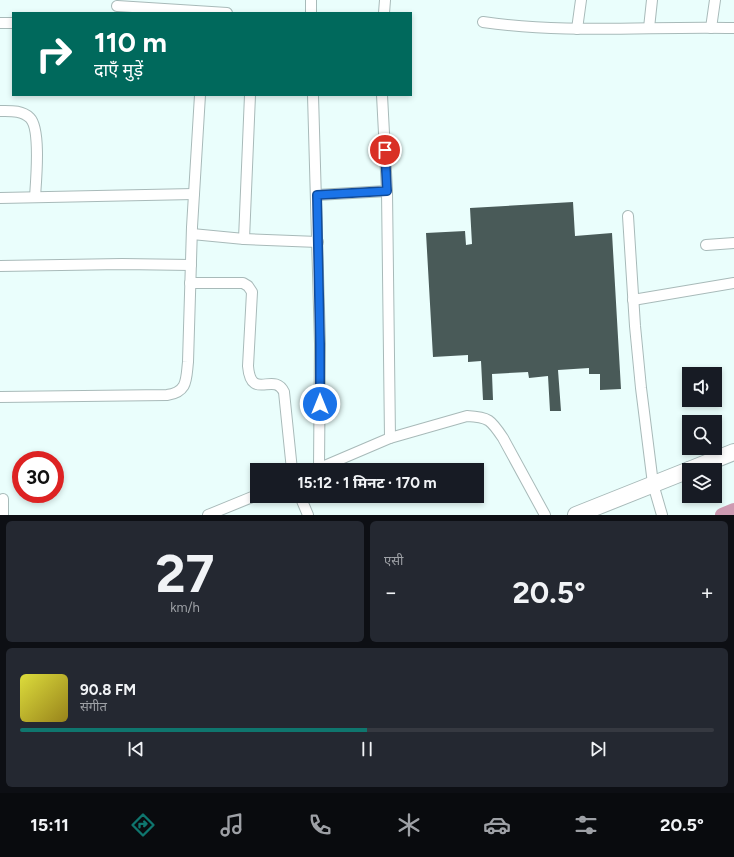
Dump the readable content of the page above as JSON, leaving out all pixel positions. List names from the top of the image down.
{
  "page": {
    "turn": ["110 m", "दाएँ मुड़ें"],
    "limit": "30",
    "trip": "15:12 · 1 मिनट · 170 m",
    "tile": [
      ["27", "km/h"],
      "एसी"
    ],
    "heat": ["−", "20.5°", "+"],
    "song": ["90.8 FM", "संगीत"],
    "tabs": ["15:11", "20.5°"]
  }
}
